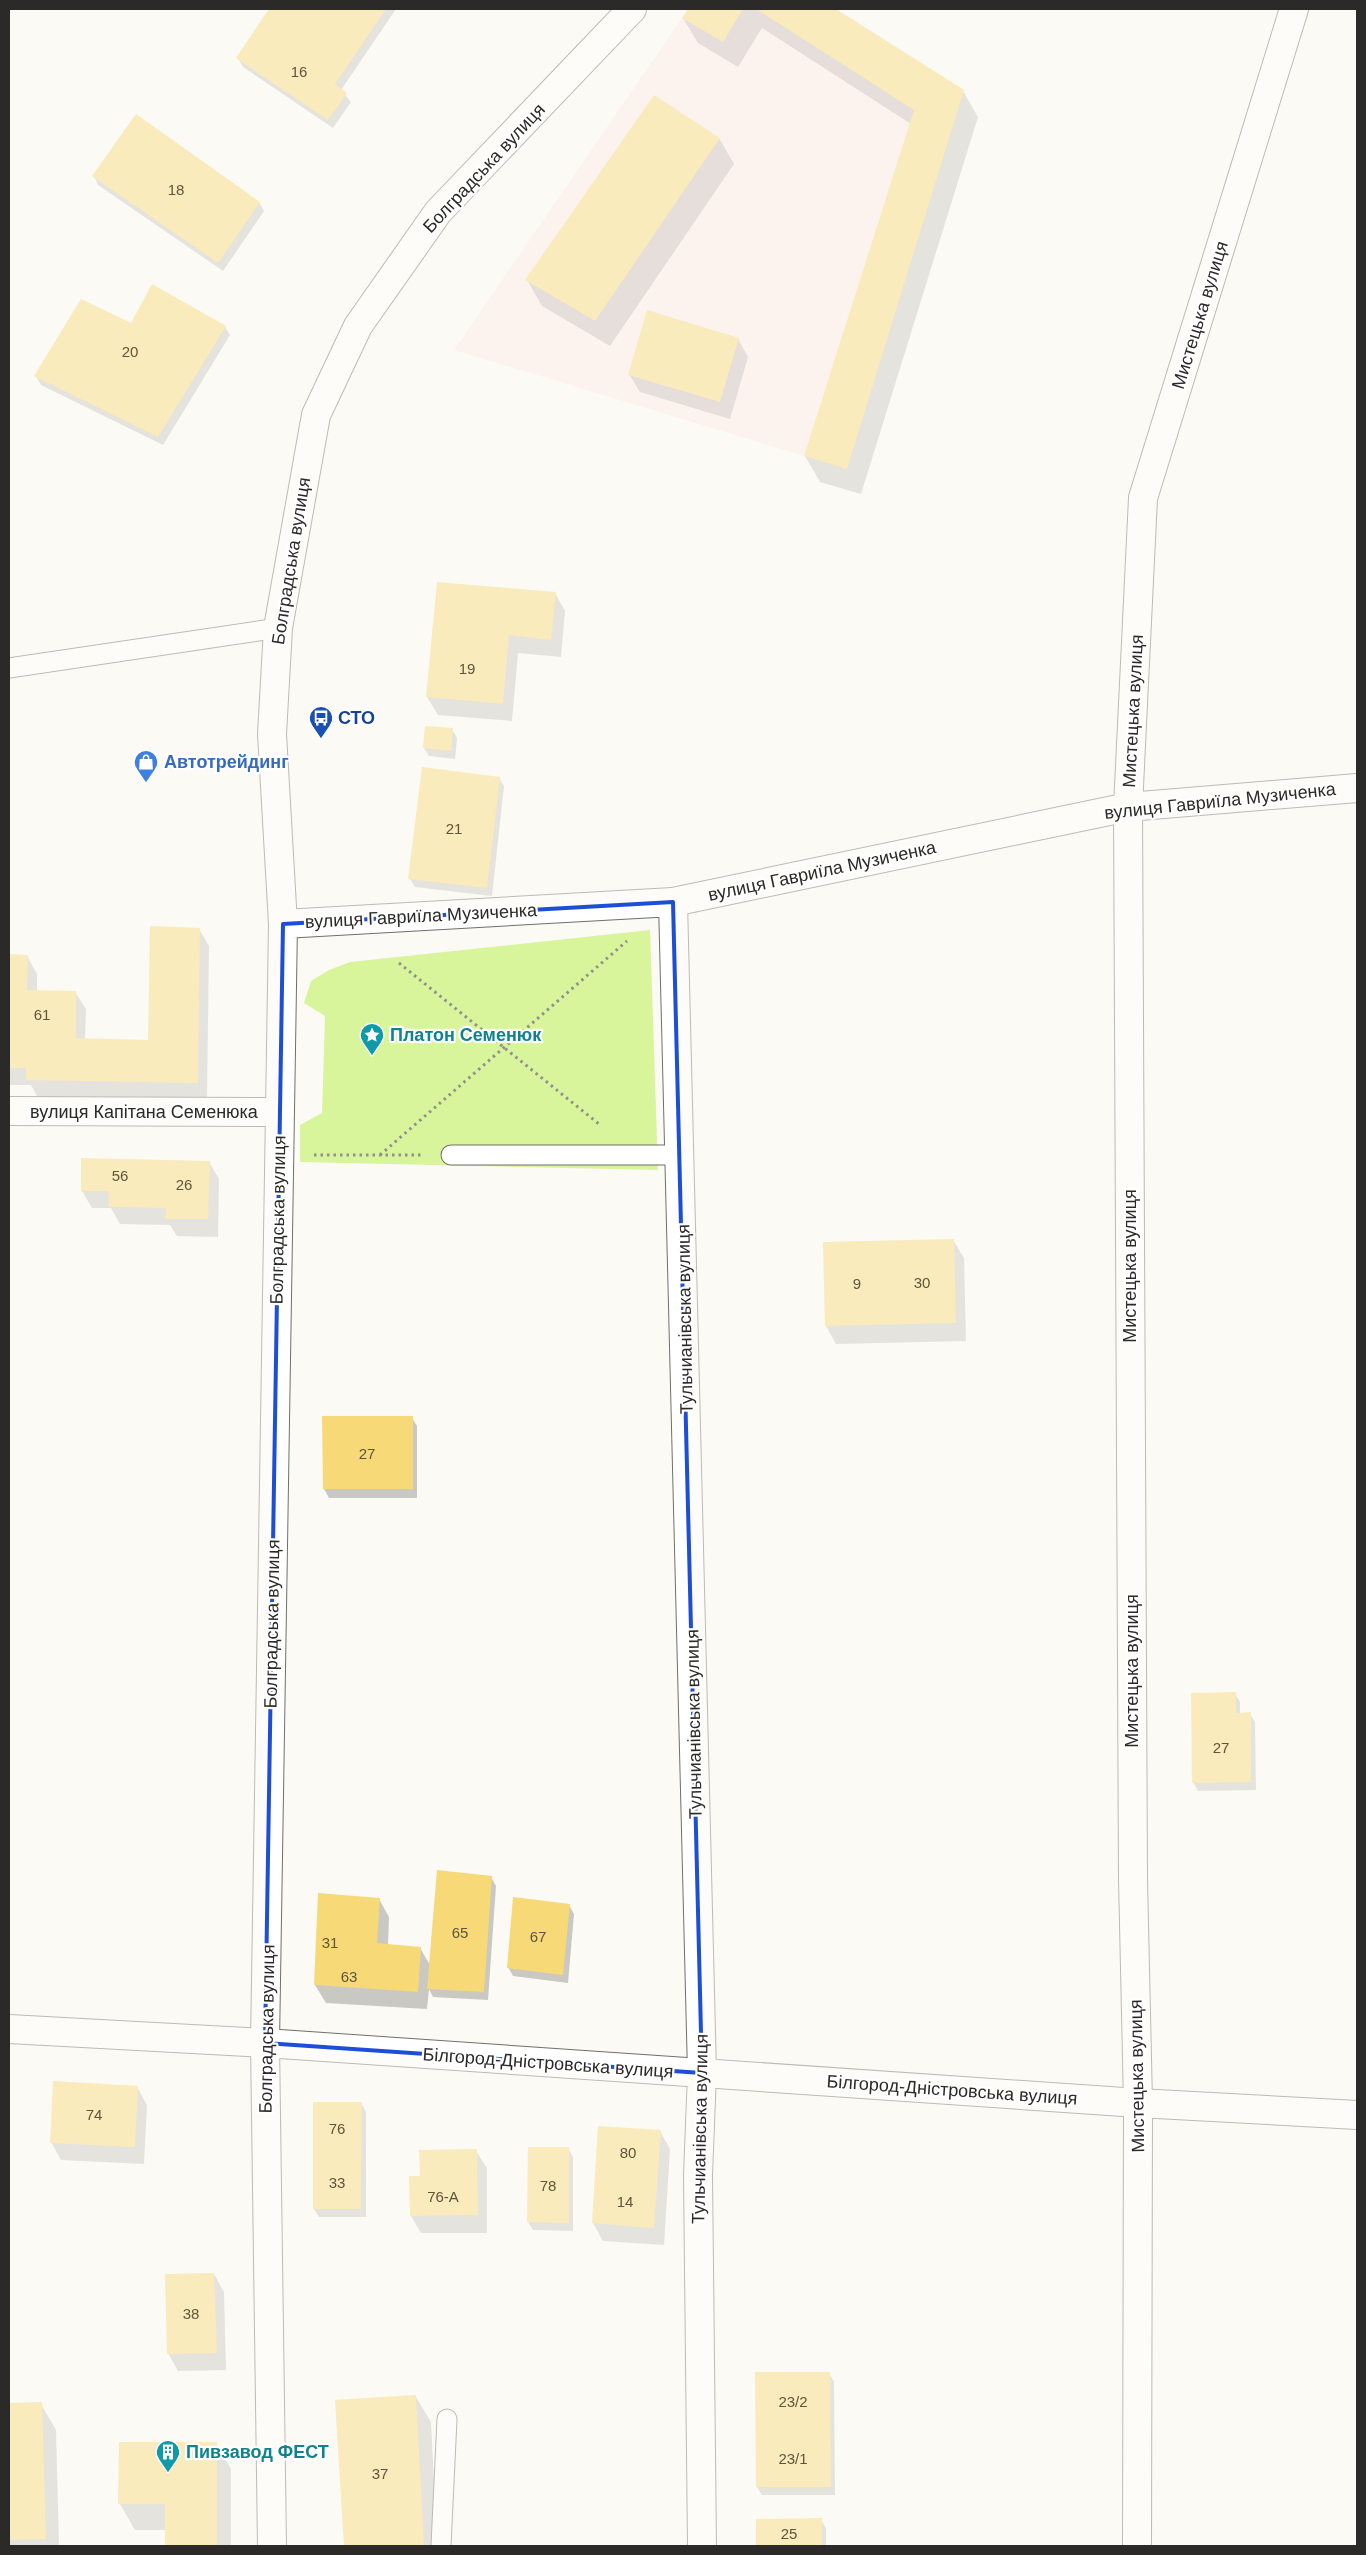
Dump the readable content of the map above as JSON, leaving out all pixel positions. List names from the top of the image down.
{
  "streets": {
    "main road": [
      "Болградська вулиця",
      "Мистецька вулиця",
      "вулиця Гавриїла Музиченка",
      "вулиця Капітана Семенюка",
      "Тульчианівська вулиця",
      "Білгород-Дністровська вулиця"
    ]
  },
  "crossings": [
    ["Болградська вулиця", "вулиця Гавриїла Музиченка"],
    ["Болградська вулиця", "вулиця Капітана Семенюка"],
    ["Болградська вулиця", "Білгород-Дністровська вулиця"],
    ["Мистецька вулиця", "вулиця Гавриїла Музиченка"],
    ["Мистецька вулиця", "Білгород-Дністровська вулиця"],
    ["вулиця Гавриїла Музиченка", "Тульчианівська вулиця"],
    ["Тульчианівська вулиця", "Білгород-Дністровська вулиця"]
  ],
  "places": {
    "bus stop": ["СТО"],
    "shop": ["Автотрейдинг"],
    "place": ["Платон Семенюк"],
    "building": ["Пивзавод ФЕСТ"]
  },
  "house_numbers": [
    "16",
    "18",
    "20",
    "19",
    "21",
    "61",
    "56",
    "26",
    "30",
    "9",
    "27",
    "27",
    "65",
    "67",
    "31",
    "63",
    "74",
    "76",
    "80",
    "33",
    "78",
    "76-А",
    "14",
    "38",
    "23/2",
    "23/1",
    "37",
    "25"
  ]
}
